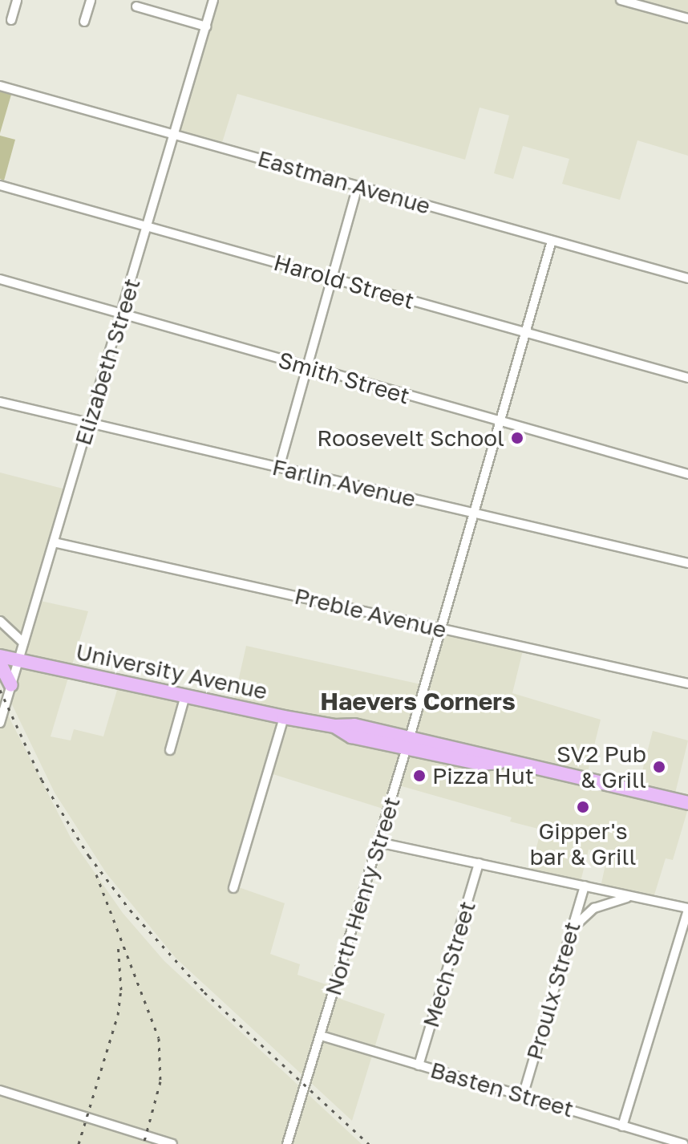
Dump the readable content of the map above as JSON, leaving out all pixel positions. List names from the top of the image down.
{
  "streets": {
    "main road": ["University Avenue"],
    "street": [
      "Eastman Avenue",
      "Harold Street",
      "Elizabeth Street",
      "Smith Street",
      "Farlin Avenue",
      "Preble Avenue",
      "North Henry Street",
      "Mech Street",
      "Proulx Street",
      "Basten Street"
    ]
  },
  "crossings": [
    ["Eastman Avenue", "Elizabeth Street"],
    ["Eastman Avenue", "North Henry Street"],
    ["Harold Street", "Elizabeth Street"],
    ["Harold Street", "North Henry Street"],
    ["Elizabeth Street", "Smith Street"],
    ["Elizabeth Street", "Farlin Avenue"],
    ["Elizabeth Street", "Preble Avenue"],
    ["Elizabeth Street", "University Avenue"],
    ["Smith Street", "North Henry Street"],
    ["Farlin Avenue", "North Henry Street"],
    ["Preble Avenue", "North Henry Street"],
    ["University Avenue", "North Henry Street"],
    ["North Henry Street", "Basten Street"],
    ["Mech Street", "Basten Street"],
    ["Proulx Street", "Basten Street"]
  ],
  "districts": ["Haevers Corners"],
  "places": [
    "Roosevelt School",
    "SV2 Pub & Grill",
    "Pizza Hut",
    "Gipper's bar & Grill"
  ]
}
